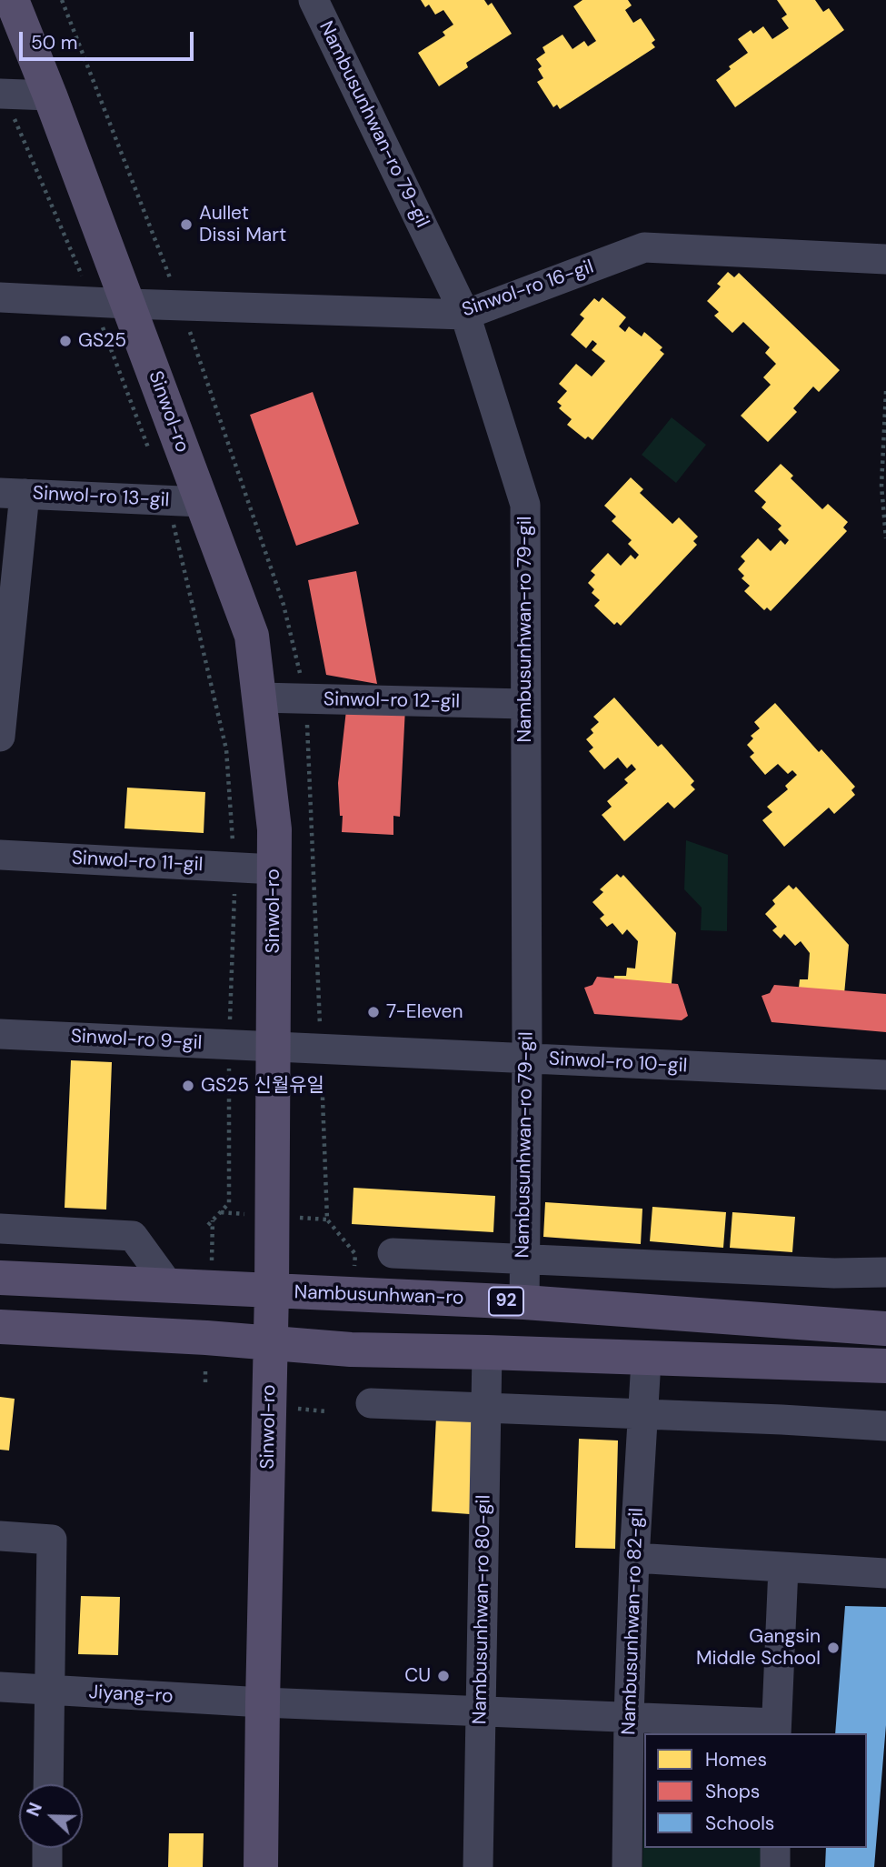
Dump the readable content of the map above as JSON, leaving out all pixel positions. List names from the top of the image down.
{
  "streets": {
    "main road": ["Sinwol-ro", "Nambusunhwan-ro", "92"],
    "street": [
      "Nambusunhwan-ro 79-gil",
      "Sinwol-ro 16-gil",
      "Sinwol-ro 13-gil",
      "Sinwol-ro 12-gil",
      "Sinwol-ro 11-gil",
      "Sinwol-ro 9-gil",
      "Sinwol-ro 10-gil",
      "Nambusunhwan-ro 80-gil",
      "Nambusunhwan-ro 82-gil",
      "Jiyang-ro"
    ]
  },
  "crossings": [
    ["Nambusunhwan-ro 79-gil", "Sinwol-ro 16-gil"],
    ["Nambusunhwan-ro 79-gil", "Sinwol-ro 12-gil"],
    ["Nambusunhwan-ro 79-gil", "Sinwol-ro 10-gil"],
    ["Nambusunhwan-ro 79-gil", "Nambusunhwan-ro"],
    ["Sinwol-ro 16-gil", "Sinwol-ro"],
    ["Sinwol-ro", "Sinwol-ro 13-gil"],
    ["Sinwol-ro", "Sinwol-ro 12-gil"],
    ["Sinwol-ro", "Sinwol-ro 11-gil"],
    ["Sinwol-ro", "Sinwol-ro 9-gil"],
    ["Sinwol-ro", "Sinwol-ro 10-gil"],
    ["Sinwol-ro", "Nambusunhwan-ro"],
    ["Sinwol-ro", "Jiyang-ro"],
    ["Sinwol-ro 9-gil", "Sinwol-ro 10-gil"],
    ["Nambusunhwan-ro 80-gil", "Jiyang-ro"],
    ["Nambusunhwan-ro 82-gil", "Jiyang-ro"]
  ],
  "places": [
    "Aullet Dissi Mart",
    "GS25",
    "7-Eleven",
    "GS25 신월유일",
    "Gangsin Middle School",
    "CU"
  ],
  "legend": ["Homes", "Shops", "Schools"],
  "scale_bar": "50 m",
  "north": "left"
}
